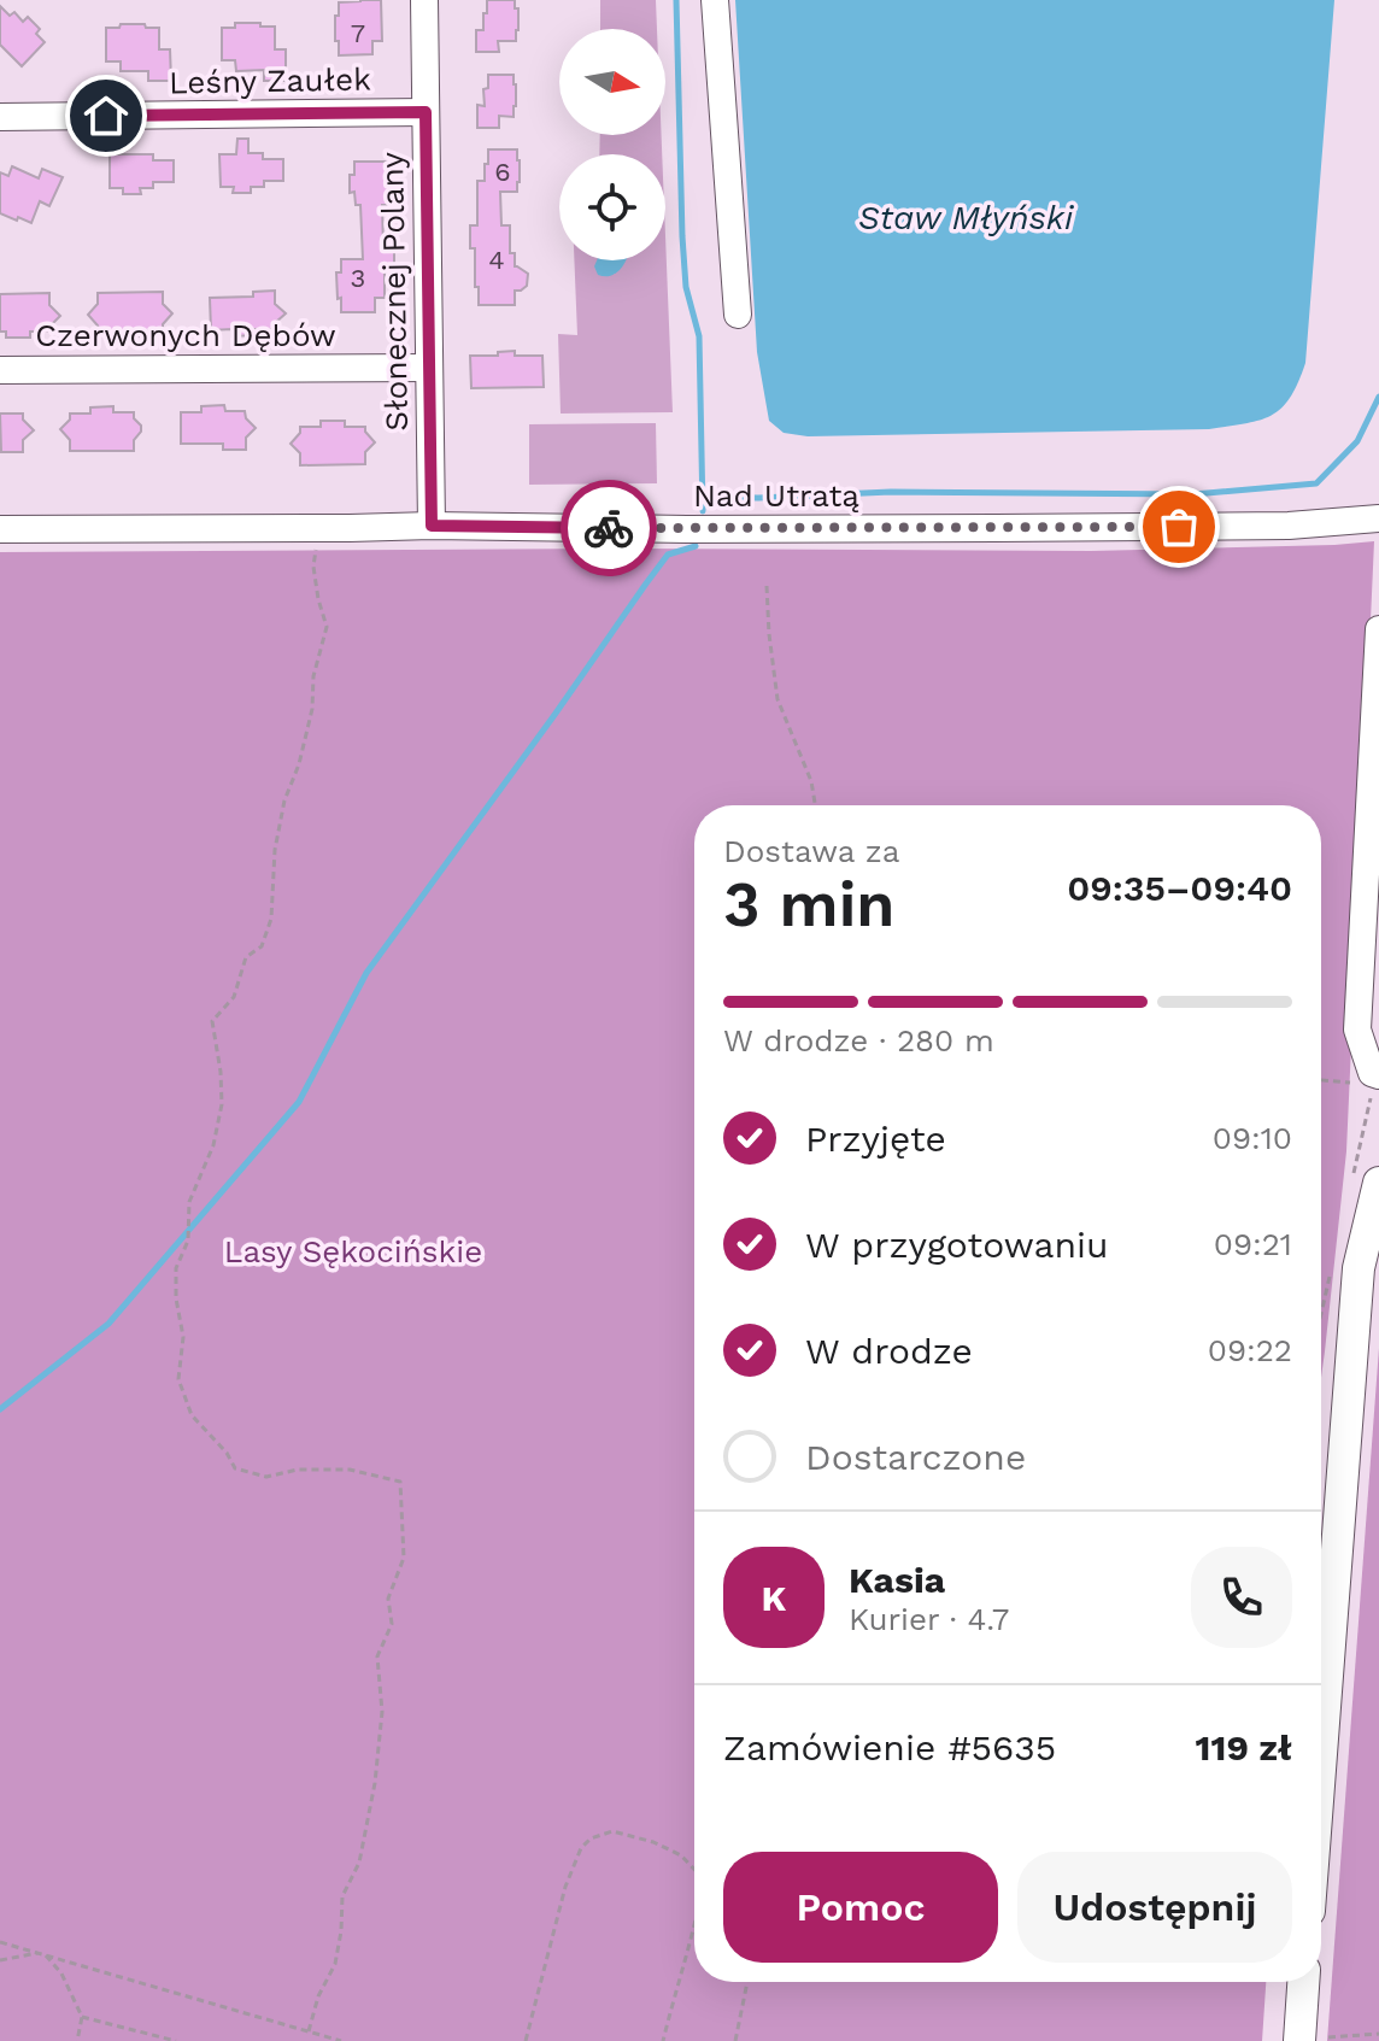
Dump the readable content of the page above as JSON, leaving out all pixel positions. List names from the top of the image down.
{
  "streets": {
    "street": [
      "Leśny Zaułek",
      "Słonecznej Polany",
      "Czerwonych Dębów",
      "Nad Utratą"
    ]
  },
  "crossings": [
    ["Leśny Zaułek", "Słonecznej Polany"],
    ["Słonecznej Polany", "Czerwonych Dębów"],
    ["Słonecznej Polany", "Nad Utratą"]
  ],
  "water": ["Staw Młyński"],
  "parks": ["Lasy Sękocińskie"],
  "house_numbers": [
    "7",
    "6",
    "4",
    "3"
  ],
  "north": "right",
  "page": {
    "heading": ["3 min", "Dostawa za", "09:35–09:40"],
    "panel": [
      "Kasia",
      "Kurier · 4.7",
      "Zamówienie #5635",
      "119 zł"
    ],
    "bar": "W drodze · 280 m",
    "list": [
      ["Przyjęte", "09:10"],
      ["W przygotowaniu", "09:21"],
      ["W drodze", "09:22"],
      "Dostarczone"
    ],
    "round": "K",
    "buttons": ["Pomoc", "Udostępnij"]
  }
}
